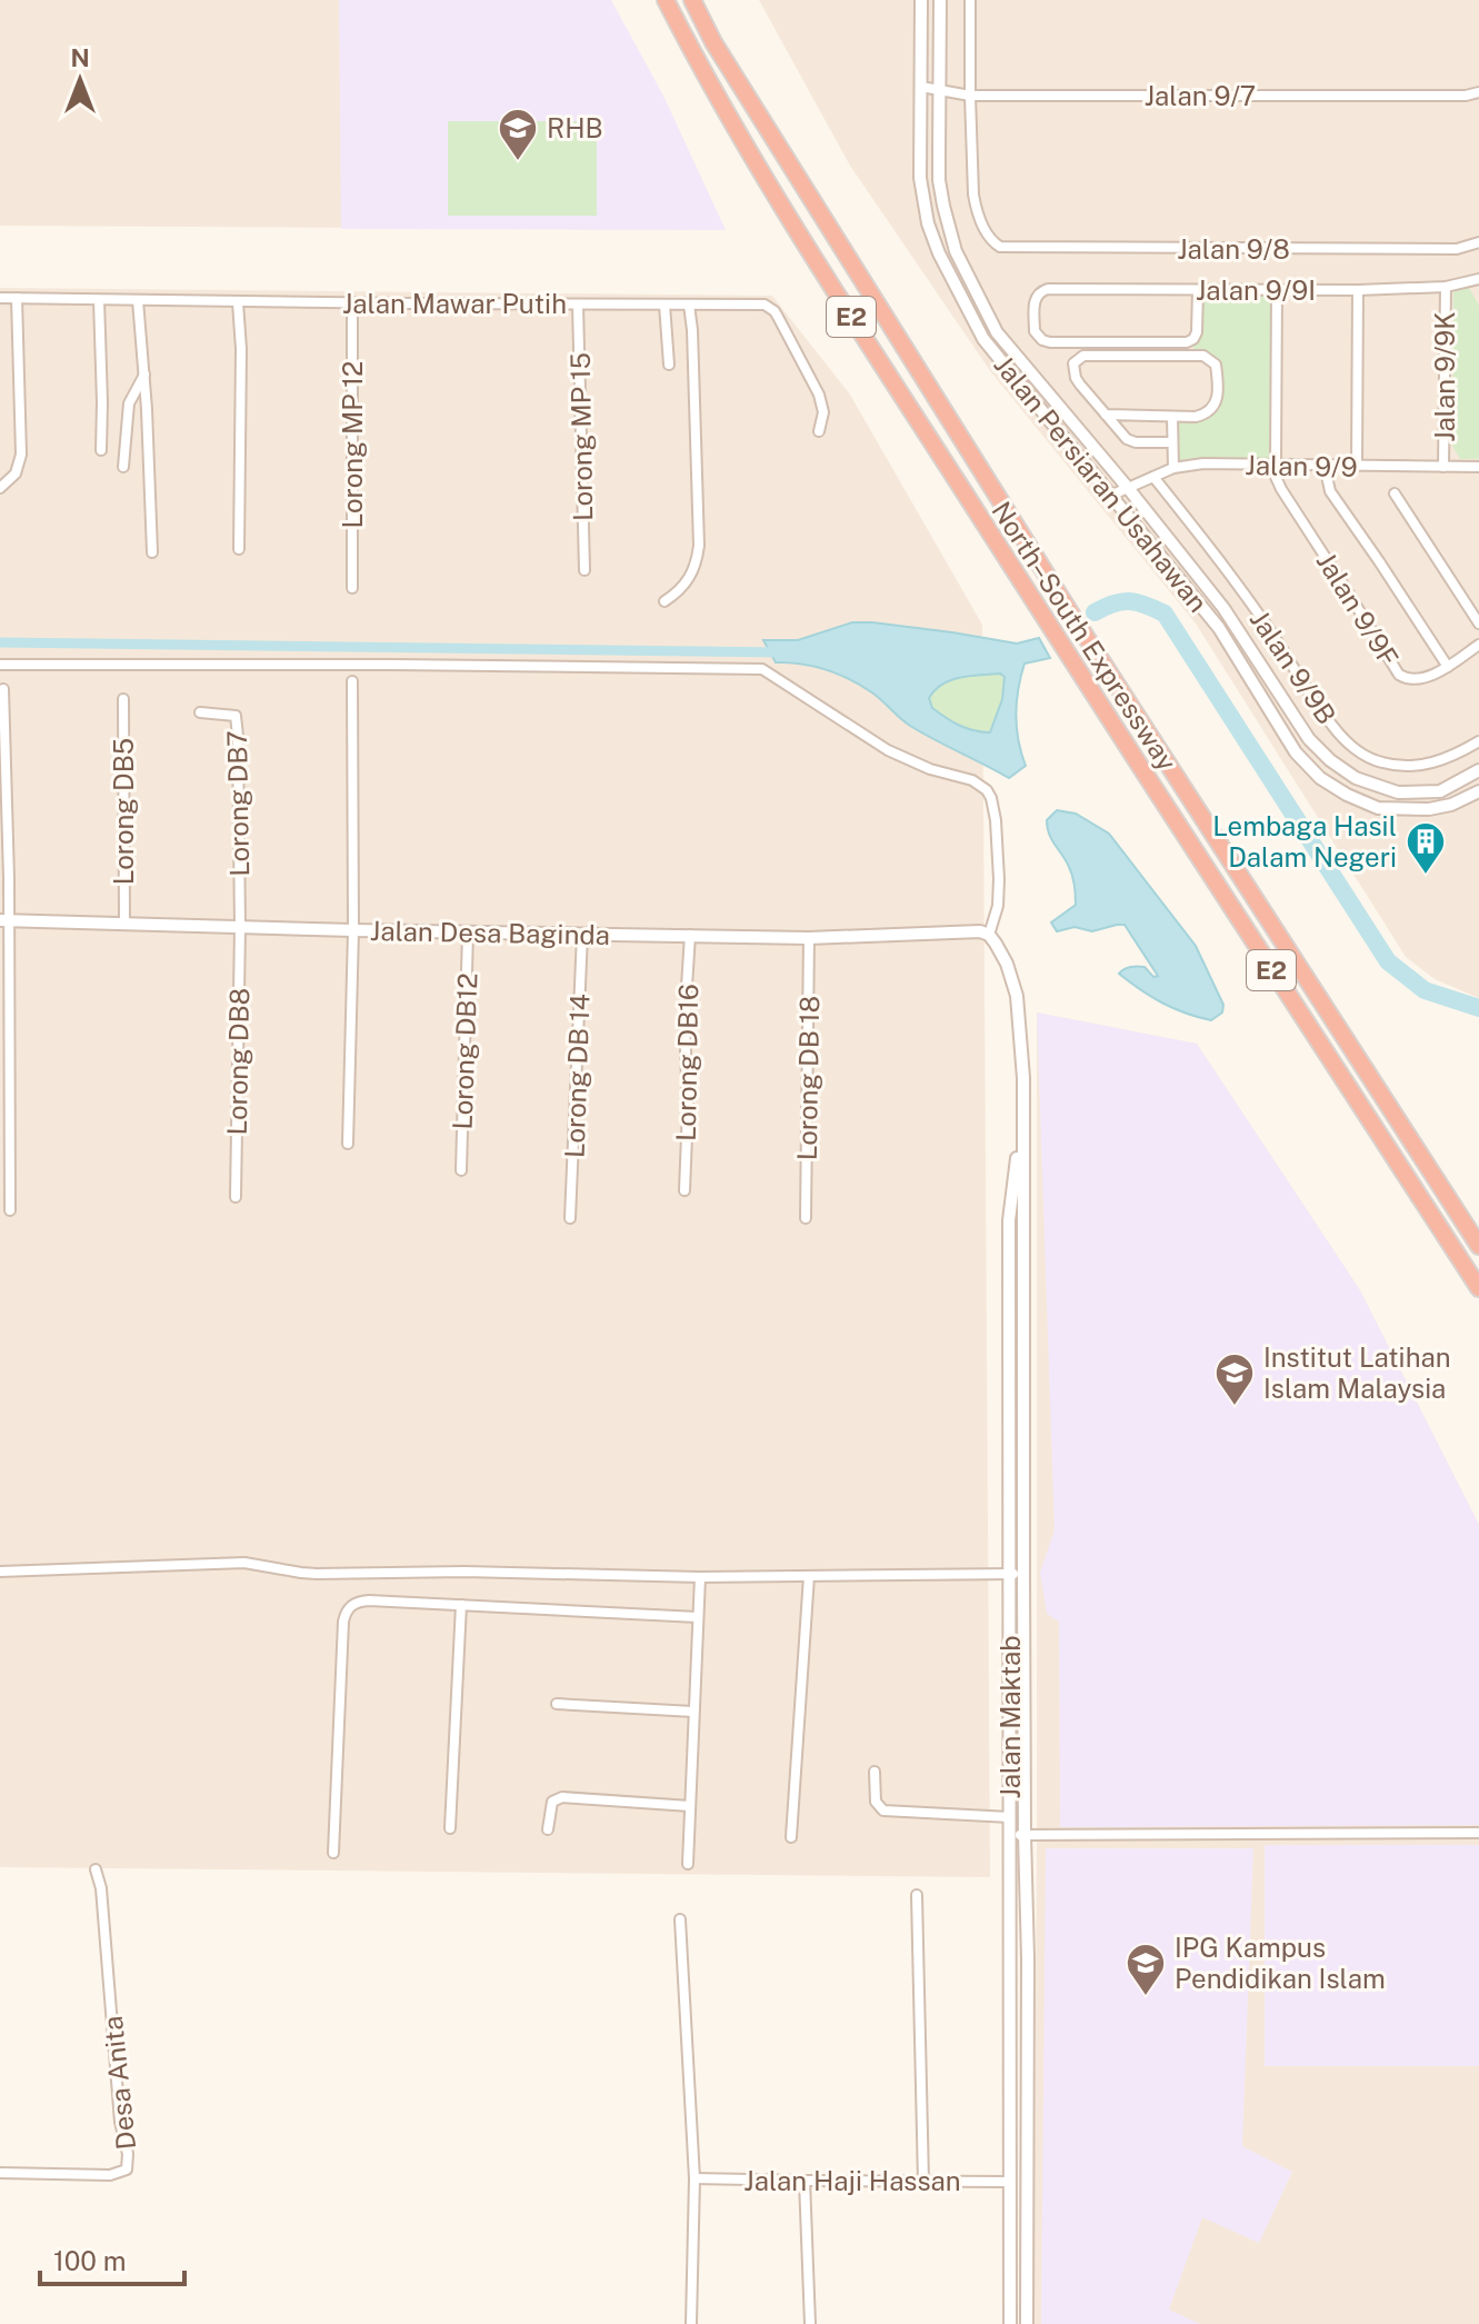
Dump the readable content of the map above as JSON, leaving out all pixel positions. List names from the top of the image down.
{
  "streets": {
    "highway": ["E2", "North–South Expressway"],
    "street": [
      "Jalan 9/7",
      "Jalan 9/8",
      "Jalan 9/9I",
      "Jalan Mawar Putih",
      "Jalan 9/9K",
      "Lorong MP 15",
      "Lorong MP 12",
      "Jalan 9/9",
      "Jalan Persiaran Usahawan",
      "Jalan 9/9F",
      "Jalan 9/9B",
      "Lorong DB7",
      "Lorong DB5",
      "Jalan Desa Baginda",
      "Lorong DB12",
      "Lorong DB8",
      "Lorong DB16",
      "Lorong DB 14",
      "Lorong DB 18",
      "Jalan Maktab",
      "Desa Anita",
      "Jalan Haji Hassan"
    ]
  },
  "crossings": [
    ["Jalan 9/7", "Jalan 9/8"],
    ["Jalan 9/7", "Jalan Persiaran Usahawan"],
    ["Jalan 9/9I", "Jalan 9/9K"],
    ["Jalan Mawar Putih", "Lorong MP 15"],
    ["Jalan Mawar Putih", "Lorong MP 12"],
    ["Jalan 9/9K", "Jalan 9/9"],
    ["Jalan 9/9", "Jalan Persiaran Usahawan"],
    ["Jalan 9/9", "Jalan 9/9F"],
    ["Jalan 9/9", "Jalan 9/9B"],
    ["Lorong DB7", "Jalan Desa Baginda"],
    ["Lorong DB7", "Lorong DB8"],
    ["Lorong DB5", "Jalan Desa Baginda"],
    ["Jalan Desa Baginda", "Lorong DB12"],
    ["Jalan Desa Baginda", "Lorong DB8"],
    ["Jalan Desa Baginda", "Lorong DB16"],
    ["Jalan Desa Baginda", "Lorong DB 14"],
    ["Jalan Desa Baginda", "Lorong DB 18"],
    ["Jalan Desa Baginda", "Jalan Maktab"],
    ["Jalan Maktab", "Jalan Haji Hassan"]
  ],
  "places": {
    "school or university": ["RHB", "Institut Latihan Islam Malaysia", "IPG Kampus Pendidikan Islam"],
    "building": ["Lembaga Hasil Dalam Negeri"]
  },
  "scale_bar": "100 m",
  "north": "top"
}
